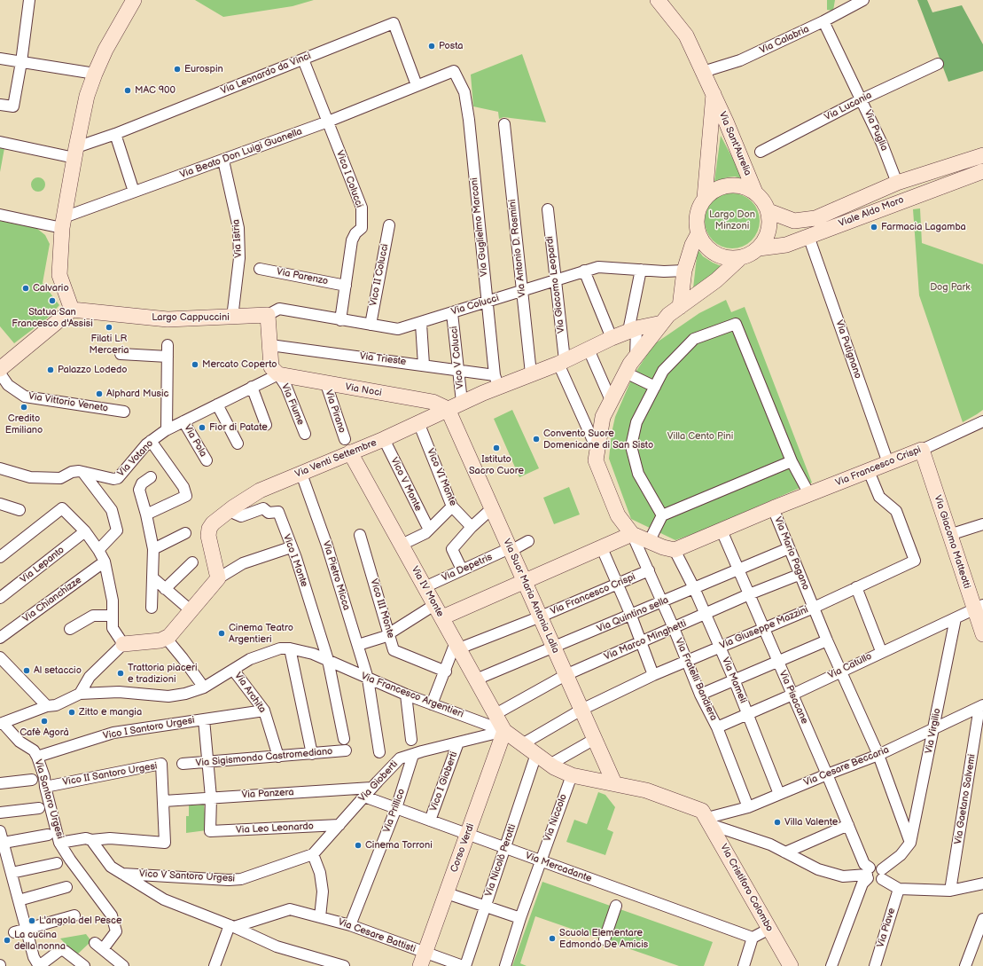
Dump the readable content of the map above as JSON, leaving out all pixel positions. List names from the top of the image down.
{
  "streets": {
    "street": [
      "Via Calabria",
      "Via Leonardo da Vinci",
      "Via Lucania",
      "Via Puglia",
      "Via Sant'Aurelia",
      "Via Beato Don Luigi Guanella",
      "Vico I Colucci",
      "Viale Aldo Moro",
      "Via Guglielmo Marconi",
      "Via Istria",
      "Via Antonio D. Rosmini",
      "Vico II Colucci",
      "Via Parenzo",
      "Via Giacomo Leopardi",
      "Via Colucci",
      "Largo Cappuccini",
      "Via Putignano",
      "Vico V Colucci",
      "Via Trieste",
      "Via Noci",
      "Via Vittorio Veneto",
      "Via Fiume",
      "Via Pirano",
      "Via Pola",
      "Via Votano",
      "Via Venti Settembre",
      "Via Francesco Crispi",
      "Vico VI Monte",
      "Vico V Monte",
      "Via Giacomo Matteotti",
      "Via Mario Pagano",
      "Vico I Monte",
      "Via Lepanto",
      "Via Depetris",
      "Via Pietro Micca",
      "Via IV Monte",
      "Via Suor Maria Antonia Lalia",
      "Via Chianchizze",
      "Vico III Monte",
      "Via Quintino sella",
      "Via Giuseppe Mazzini",
      "Via Marco Minghetti",
      "Via Catullo",
      "Via Fratelli Bandiera",
      "Via Mameli",
      "Via Archita",
      "Via Francesco Argentieri",
      "Via Pisacane",
      "Vico I Santoro Urgesi",
      "Via Virgilio",
      "Via Sigismondo Castromediano",
      "Via Cesare Beccaria",
      "Vico II Santoro Urgesi",
      "Via Gioberti",
      "Vico I Gioberti",
      "Via Panzera",
      "Via Santoro Urgesi",
      "Via Gaetano Salvemi",
      "Via Prillico",
      "Via Niccolo",
      "Via Leo Leonardo",
      "Corso Verdi",
      "Via Nicolò Perotti",
      "Via Mercadante",
      "Vico V Santoro Urgesi",
      "Via Cristiforo Colombo",
      "Via Piave",
      "Via Cesare Battisti"
    ]
  },
  "crossings": [
    ["Via Calabria", "Via Puglia"],
    ["Via Calabria", "Via Sant'Aurelia"],
    ["Via Leonardo da Vinci", "Via Beato Don Luigi Guanella"],
    ["Via Leonardo da Vinci", "Vico I Colucci"],
    ["Via Lucania", "Via Puglia"],
    ["Via Puglia", "Viale Aldo Moro"],
    ["Via Sant'Aurelia", "Viale Aldo Moro"],
    ["Via Beato Don Luigi Guanella", "Vico I Colucci"],
    ["Via Beato Don Luigi Guanella", "Via Guglielmo Marconi"],
    ["Via Beato Don Luigi Guanella", "Via Istria"],
    ["Vico I Colucci", "Via Parenzo"],
    ["Vico I Colucci", "Via Colucci"],
    ["Viale Aldo Moro", "Via Putignano"],
    ["Via Guglielmo Marconi", "Via Colucci"],
    ["Via Guglielmo Marconi", "Via Trieste"],
    ["Via Guglielmo Marconi", "Via Venti Settembre"],
    ["Via Istria", "Largo Cappuccini"],
    ["Via Antonio D. Rosmini", "Via Colucci"],
    ["Via Antonio D. Rosmini", "Via Venti Settembre"],
    ["Vico II Colucci", "Via Colucci"],
    ["Via Giacomo Leopardi", "Via Colucci"],
    ["Via Giacomo Leopardi", "Via Venti Settembre"],
    ["Via Colucci", "Largo Cappuccini"],
    ["Via Colucci", "Vico V Colucci"],
    ["Via Colucci", "Via Fiume"],
    ["Largo Cappuccini", "Via Fiume"],
    ["Via Putignano", "Via Francesco Crispi"],
    ["Vico V Colucci", "Via Trieste"],
    ["Vico V Colucci", "Via Venti Settembre"],
    ["Via Trieste", "Via Fiume"],
    ["Via Trieste", "Via Venti Settembre"],
    ["Via Noci", "Via Fiume"],
    ["Via Noci", "Via Pirano"],
    ["Via Noci", "Via Votano"],
    ["Via Noci", "Via Venti Settembre"],
    ["Via Noci", "Via Suor Maria Antonia Lalia"],
    ["Via Fiume", "Via Votano"],
    ["Via Pirano", "Via Venti Settembre"],
    ["Via Pirano", "Via IV Monte"],
    ["Via Pola", "Via Votano"],
    ["Via Venti Settembre", "Vico VI Monte"],
    ["Via Venti Settembre", "Vico V Monte"],
    ["Via Venti Settembre", "Vico I Monte"],
    ["Via Venti Settembre", "Via Pietro Micca"],
    ["Via Venti Settembre", "Via IV Monte"],
    ["Via Venti Settembre", "Via Suor Maria Antonia Lalia"],
    ["Via Francesco Crispi", "Via Giacomo Matteotti"],
    ["Via Francesco Crispi", "Via Mario Pagano"],
    ["Via Francesco Crispi", "Via IV Monte"],
    ["Via Francesco Crispi", "Via Suor Maria Antonia Lalia"],
    ["Via Francesco Crispi", "Via Giuseppe Mazzini"],
    ["Via Francesco Crispi", "Via Fratelli Bandiera"],
    ["Via Francesco Crispi", "Via Mameli"],
    ["Via Francesco Crispi", "Via Pisacane"],
    ["Via Giacomo Matteotti", "Via Catullo"],
    ["Via Mario Pagano", "Via Quintino sella"],
    ["Via Mario Pagano", "Via Giuseppe Mazzini"],
    ["Via Mario Pagano", "Via Marco Minghetti"],
    ["Via Mario Pagano", "Via Catullo"],
    ["Via Mario Pagano", "Via Virgilio"],
    ["Via Mario Pagano", "Via Cesare Beccaria"],
    ["Vico I Monte", "Via Francesco Argentieri"],
    ["Via Depetris", "Via IV Monte"],
    ["Via Depetris", "Via Suor Maria Antonia Lalia"],
    ["Via Pietro Micca", "Via Francesco Argentieri"],
    ["Via IV Monte", "Via Quintino sella"],
    ["Via IV Monte", "Via Marco Minghetti"],
    ["Via IV Monte", "Via Francesco Argentieri"],
    ["Via IV Monte", "Via Gioberti"],
    ["Via IV Monte", "Corso Verdi"],
    ["Via Suor Maria Antonia Lalia", "Via Quintino sella"],
    ["Via Suor Maria Antonia Lalia", "Via Giuseppe Mazzini"],
    ["Via Suor Maria Antonia Lalia", "Via Marco Minghetti"],
    ["Via Suor Maria Antonia Lalia", "Via Francesco Argentieri"],
    ["Via Quintino sella", "Via Fratelli Bandiera"],
    ["Via Quintino sella", "Via Mameli"],
    ["Via Quintino sella", "Via Pisacane"],
    ["Via Giuseppe Mazzini", "Via Fratelli Bandiera"],
    ["Via Giuseppe Mazzini", "Via Mameli"],
    ["Via Giuseppe Mazzini", "Via Francesco Argentieri"],
    ["Via Giuseppe Mazzini", "Via Pisacane"],
    ["Via Marco Minghetti", "Via Fratelli Bandiera"],
    ["Via Marco Minghetti", "Via Mameli"],
    ["Via Marco Minghetti", "Via Pisacane"],
    ["Via Catullo", "Via Fratelli Bandiera"],
    ["Via Catullo", "Via Mameli"],
    ["Via Catullo", "Via Pisacane"],
    ["Via Catullo", "Via Virgilio"],
    ["Via Fratelli Bandiera", "Via Cesare Beccaria"],
    ["Via Mameli", "Via Cesare Beccaria"],
    ["Via Archita", "Via Francesco Argentieri"],
    ["Via Archita", "Vico I Santoro Urgesi"],
    ["Via Archita", "Via Sigismondo Castromediano"],
    ["Via Francesco Argentieri", "Via Cesare Beccaria"],
    ["Via Francesco Argentieri", "Via Gioberti"],
    ["Via Francesco Argentieri", "Via Niccolo"],
    ["Via Francesco Argentieri", "Corso Verdi"],
    ["Via Francesco Argentieri", "Via Nicolò Perotti"],
    ["Via Francesco Argentieri", "Via Cristiforo Colombo"],
    ["Via Pisacane", "Via Cesare Beccaria"],
    ["Vico I Santoro Urgesi", "Via Santoro Urgesi"],
    ["Via Virgilio", "Via Cesare Beccaria"],
    ["Via Cesare Beccaria", "Via Gaetano Salvemi"],
    ["Via Cesare Beccaria", "Via Cristiforo Colombo"],
    ["Vico II Santoro Urgesi", "Via Panzera"],
    ["Vico II Santoro Urgesi", "Via Santoro Urgesi"],
    ["Via Gioberti", "Vico I Gioberti"],
    ["Via Gioberti", "Via Panzera"],
    ["Via Gioberti", "Via Prillico"],
    ["Via Gioberti", "Via Leo Leonardo"],
    ["Via Gioberti", "Corso Verdi"],
    ["Via Gioberti", "Via Mercadante"],
    ["Via Gioberti", "Vico V Santoro Urgesi"],
    ["Vico I Gioberti", "Via Mercadante"],
    ["Via Panzera", "Via Santoro Urgesi"],
    ["Via Panzera", "Via Leo Leonardo"],
    ["Via Prillico", "Via Mercadante"],
    ["Via Prillico", "Via Cesare Battisti"],
    ["Via Niccolo", "Via Mercadante"],
    ["Corso Verdi", "Via Mercadante"],
    ["Corso Verdi", "Via Cesare Battisti"],
    ["Via Nicolò Perotti", "Via Mercadante"],
    ["Via Nicolò Perotti", "Via Cesare Battisti"]
  ],
  "parks": ["Largo Don Minzoni", "Dog Park", "Villa Cento Pini"],
  "places": [
    "Posta",
    "Eurospin",
    "MAC 900",
    "Farmacia Lagamba",
    "Calvario",
    "Statua San Francesco d'Assisi",
    "Filati LR Merceria",
    "Mercato Coperto",
    "Palazzo Lodedo",
    "Alphard Music",
    "Credito Emiliano",
    "Fior di Patate",
    "Convento Suore Domenicane di San Sisto",
    "Istituto Sacro Cuore",
    "Cinema Teatro Argentieri",
    "Al setaccio",
    "Trattoria piaceri e tradizioni",
    "Zitto e mangia",
    "Cafè Agorà",
    "Villa Valente",
    "Cinema Torroni",
    "L'angola del Pesce",
    "Scuola Elementare Edmondo De Amicis",
    "La cucina della nonna"
  ]
}
